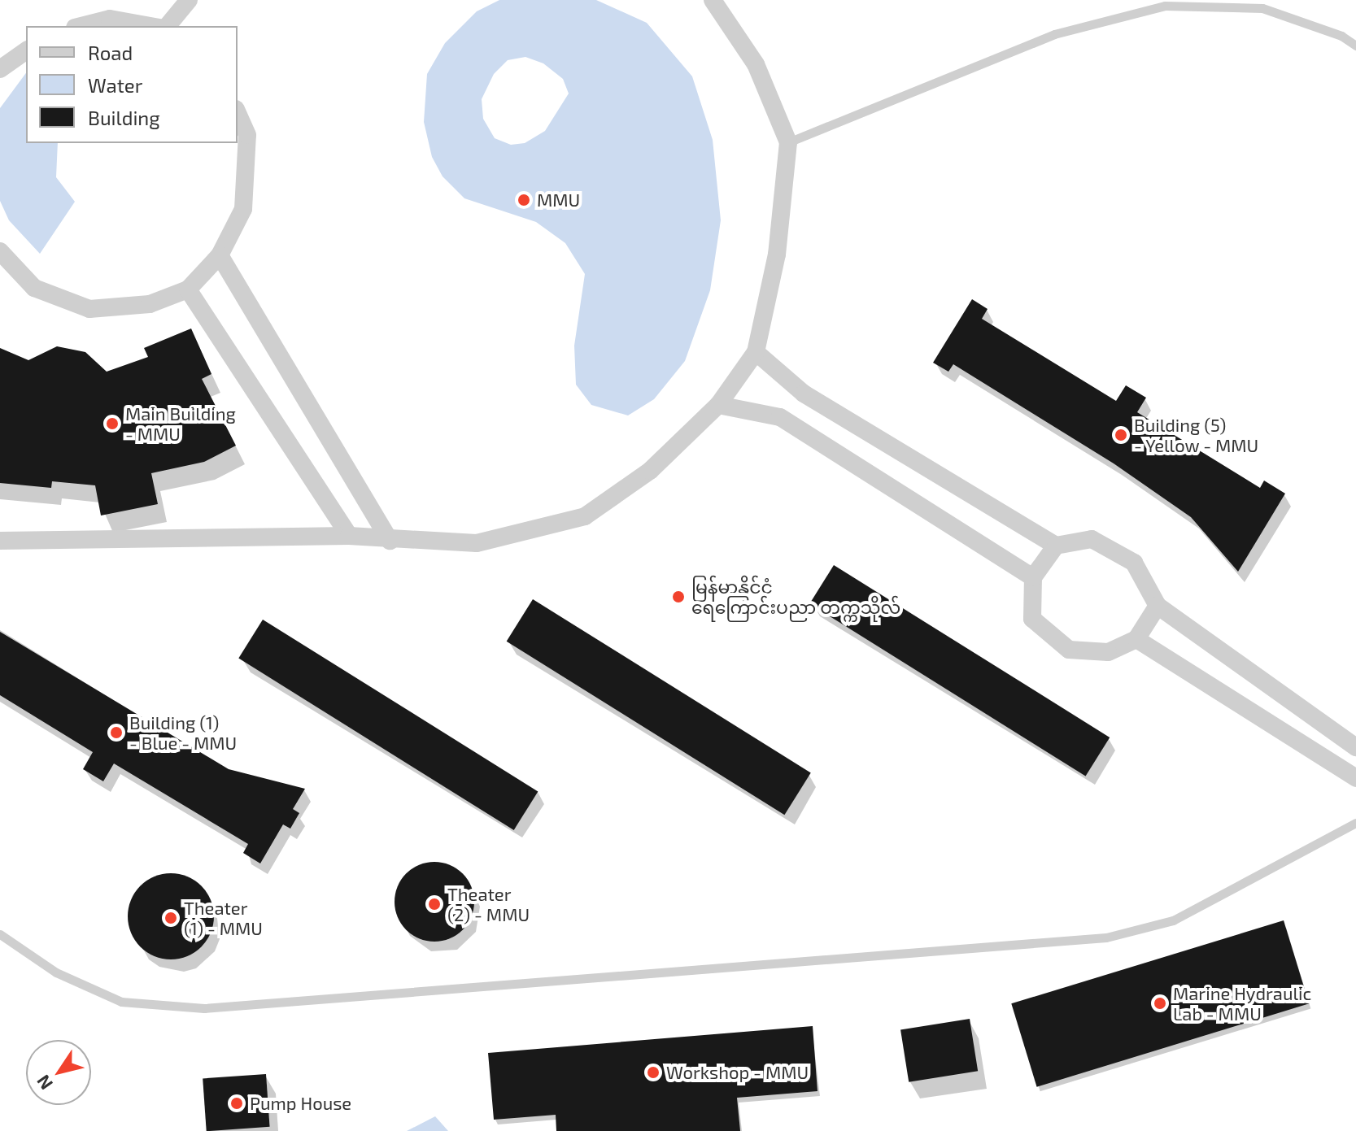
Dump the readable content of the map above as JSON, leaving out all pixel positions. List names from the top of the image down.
{
  "places": [
    "MMU",
    "Main Building - MMU",
    "Building (5) - Yellow - MMU",
    "မြန်မာနိုင်ငံ ရေကြောင်းပညာ တက္ကသိုလ်",
    "Building (1) - Blue - MMU",
    "Theater (2) - MMU",
    "Theater (1) - MMU",
    "Marine Hydraulic Lab - MMU",
    "Workshop - MMU",
    "Pump House"
  ],
  "legend": ["Road", "Water", "Building"],
  "north": "bottom left"
}
